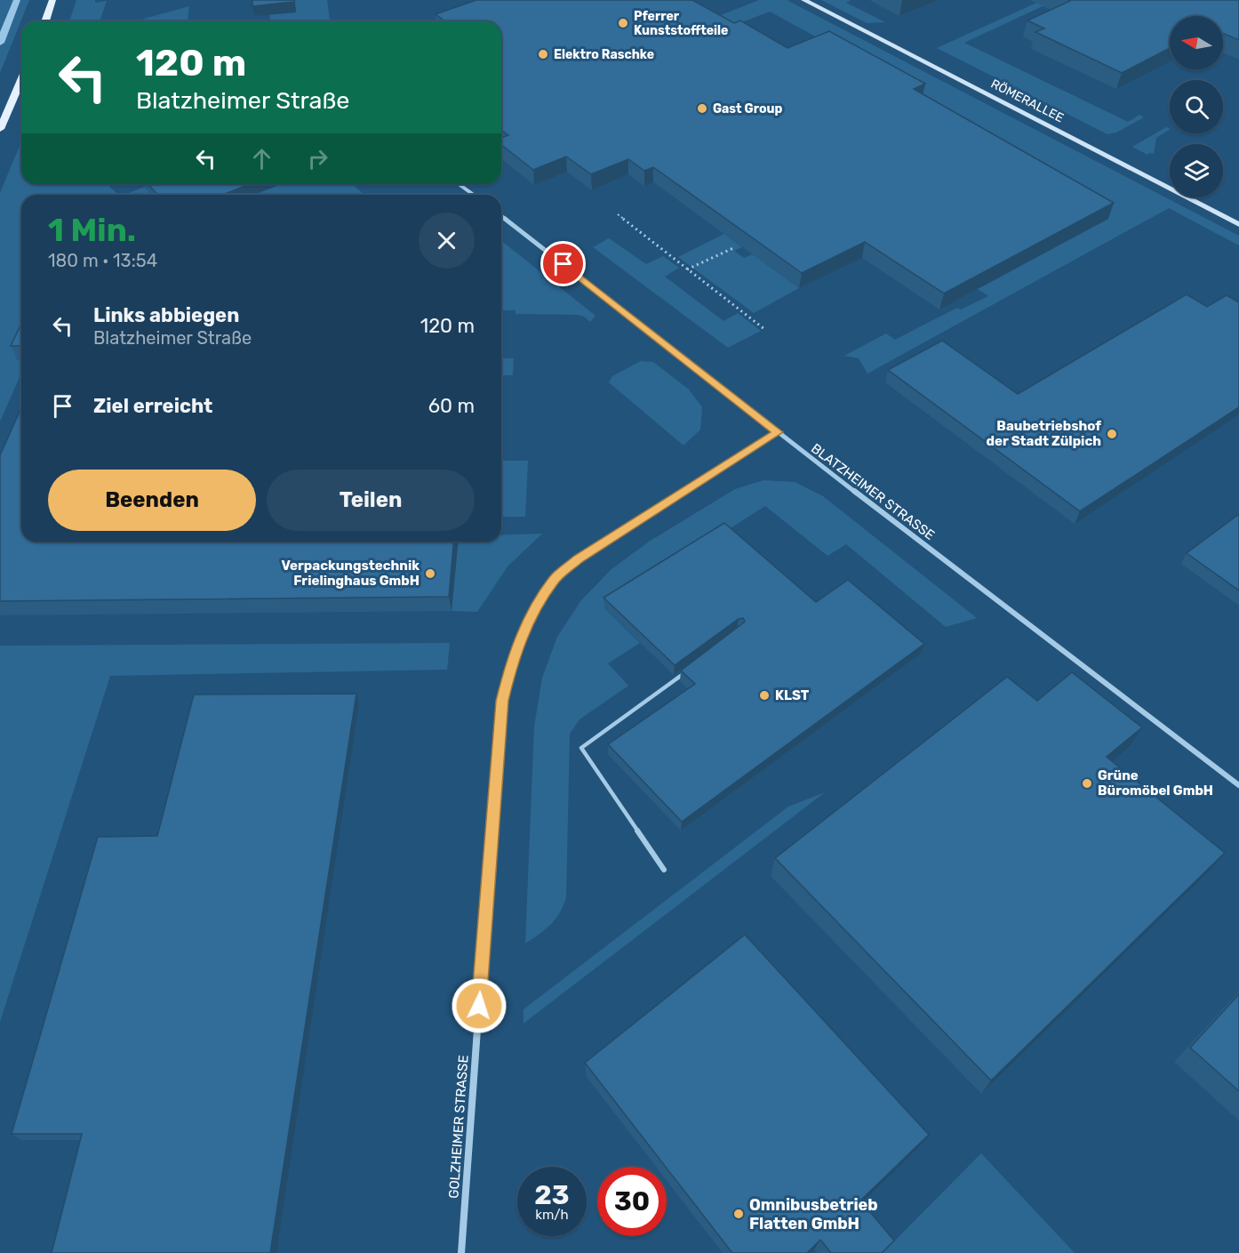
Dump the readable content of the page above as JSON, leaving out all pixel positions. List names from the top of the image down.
{
  "streets": {
    "street": ["RÖMERALLEE", "BLATZHEIMER STRASSE", "GOLZHEIMER STRASSE"]
  },
  "crossings": [
    ["BLATZHEIMER STRASSE", "GOLZHEIMER STRASSE"]
  ],
  "places": [
    "Pferrer Kunststoffteile",
    "Elektro Raschke",
    "Gast Group",
    "Baubetriebshof der Stadt Zülpich",
    "Verpackungstechnik Frielinghaus GmbH",
    "KLST",
    "Grüne Büromöbel GmbH",
    "Omnibusbetrieb Flatten GmbH"
  ],
  "north": "left",
  "page": {
    "turn": ["120 m", "Blatzheimer Straße"],
    "heading": ["1 Min.", "180 m · 13:54"],
    "list": [
      {
        "name": "Links abbiegen",
        "note": "Blatzheimer Straße",
        "value": "120 m"
      },
      {
        "name": "Ziel erreicht",
        "value": "60 m"
      }
    ],
    "buttons": ["Beenden", "Teilen"],
    "speed": "23 km/h",
    "limit": "30"
  }
}
